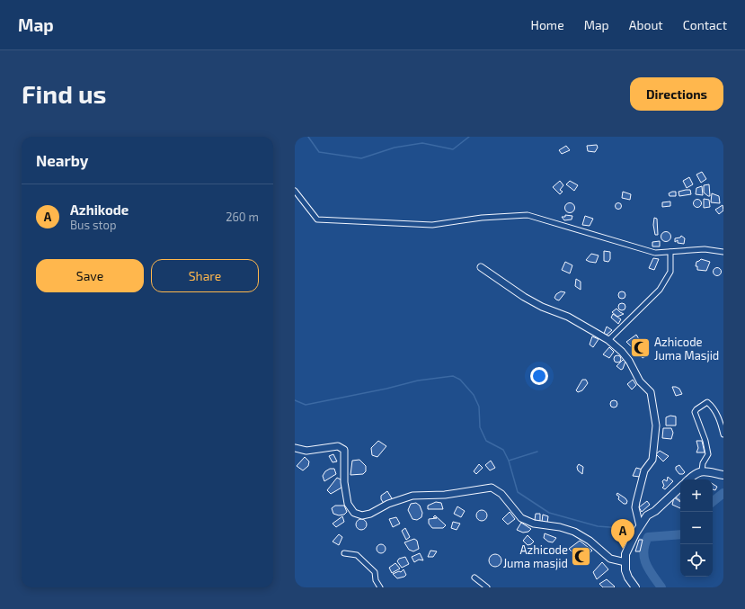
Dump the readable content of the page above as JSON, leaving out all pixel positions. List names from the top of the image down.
{
  "places": {
    "mosque": ["Azhicode Juma Masjid", "Azhicode Juma masjid"]
  },
  "page": {
    "header": "Map",
    "nav": [
      "Home",
      "Map",
      "About",
      "Contact"
    ],
    "buttons": [
      "Directions",
      ["Save", "Share"]
    ],
    "title": "Find us",
    "heading": "Nearby",
    "list": [
      {
        "mark": "A",
        "name": "Azhikode",
        "note": "Bus stop",
        "value": "260 m"
      }
    ],
    "map_buttons": ["+", "−"],
    "pins": "A"
  }
}
